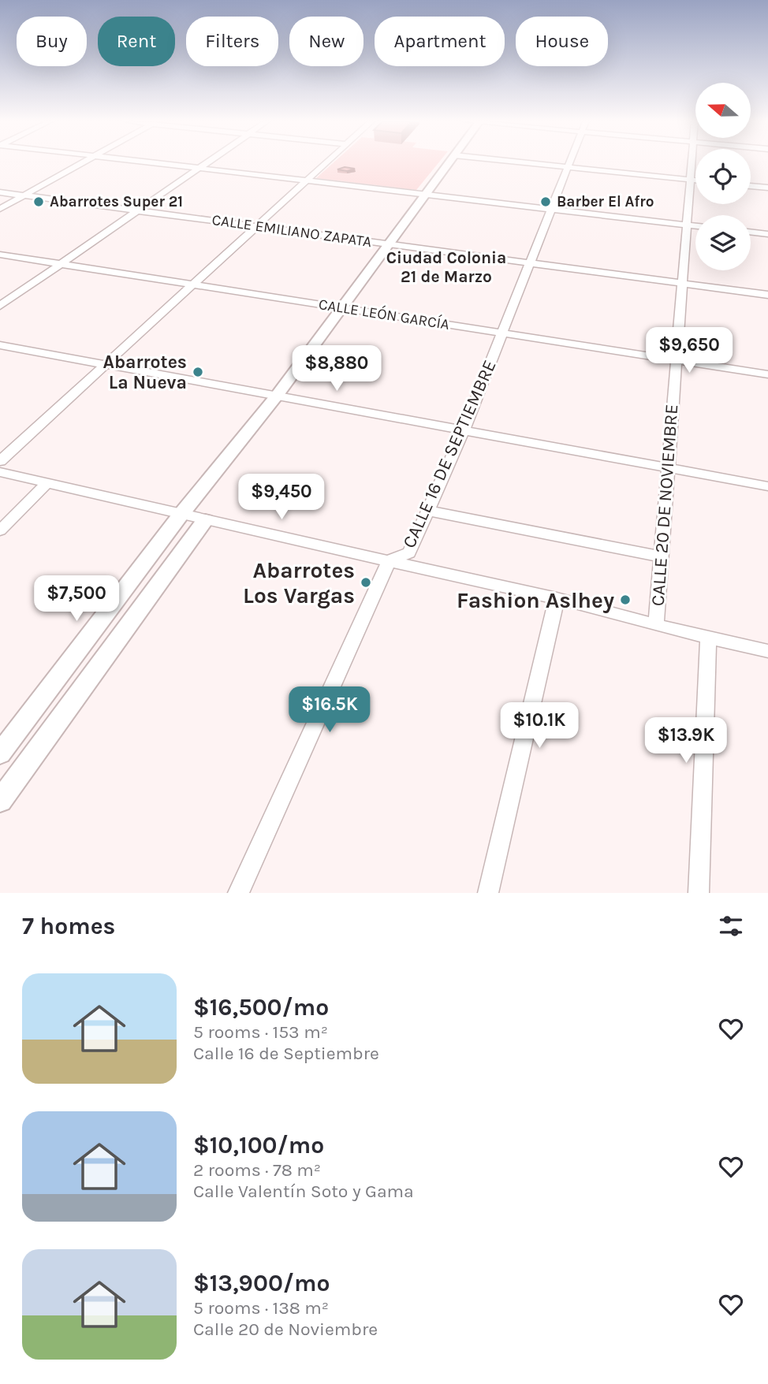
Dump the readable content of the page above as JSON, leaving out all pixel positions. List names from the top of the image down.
{
  "streets": {
    "street": [
      "CALLE EMILIANO ZAPATA",
      "CALLE LEÓN GARCÍA",
      "CALLE 16 DE SEPTIEMBRE",
      "CALLE 20 DE NOVIEMBRE"
    ]
  },
  "crossings": [
    ["CALLE EMILIANO ZAPATA", "CALLE 16 DE SEPTIEMBRE"],
    ["CALLE EMILIANO ZAPATA", "CALLE 20 DE NOVIEMBRE"],
    ["CALLE LEÓN GARCÍA", "CALLE 16 DE SEPTIEMBRE"],
    ["CALLE LEÓN GARCÍA", "CALLE 20 DE NOVIEMBRE"]
  ],
  "districts": ["Ciudad Colonia 21 de Marzo"],
  "places": [
    "Abarrotes Super 21",
    "Barber El Afro",
    "Abarrotes La Nueva",
    "Abarrotes Los Vargas",
    "Fashion Aslhey"
  ],
  "north": "left",
  "page": {
    "chip": [
      "Buy",
      "Rent",
      "Filters",
      "New",
      "Apartment",
      "House"
    ],
    "price": [
      "$9,650",
      "$8,880",
      "$9,450",
      "$7,500",
      "$16.5K",
      "$10.1K",
      "$13.9K"
    ],
    "heading": "7 homes",
    "list": [
      {
        "name": "$16,500/mo",
        "note": "5 rooms · 153 m² · Calle 16 de Septiembre"
      },
      {
        "name": "$10,100/mo",
        "note": "2 rooms · 78 m² · Calle Valentín Soto y Gama"
      },
      {
        "name": "$13,900/mo",
        "note": "5 rooms · 138 m² · Calle 20 de Noviembre"
      }
    ]
  }
}
